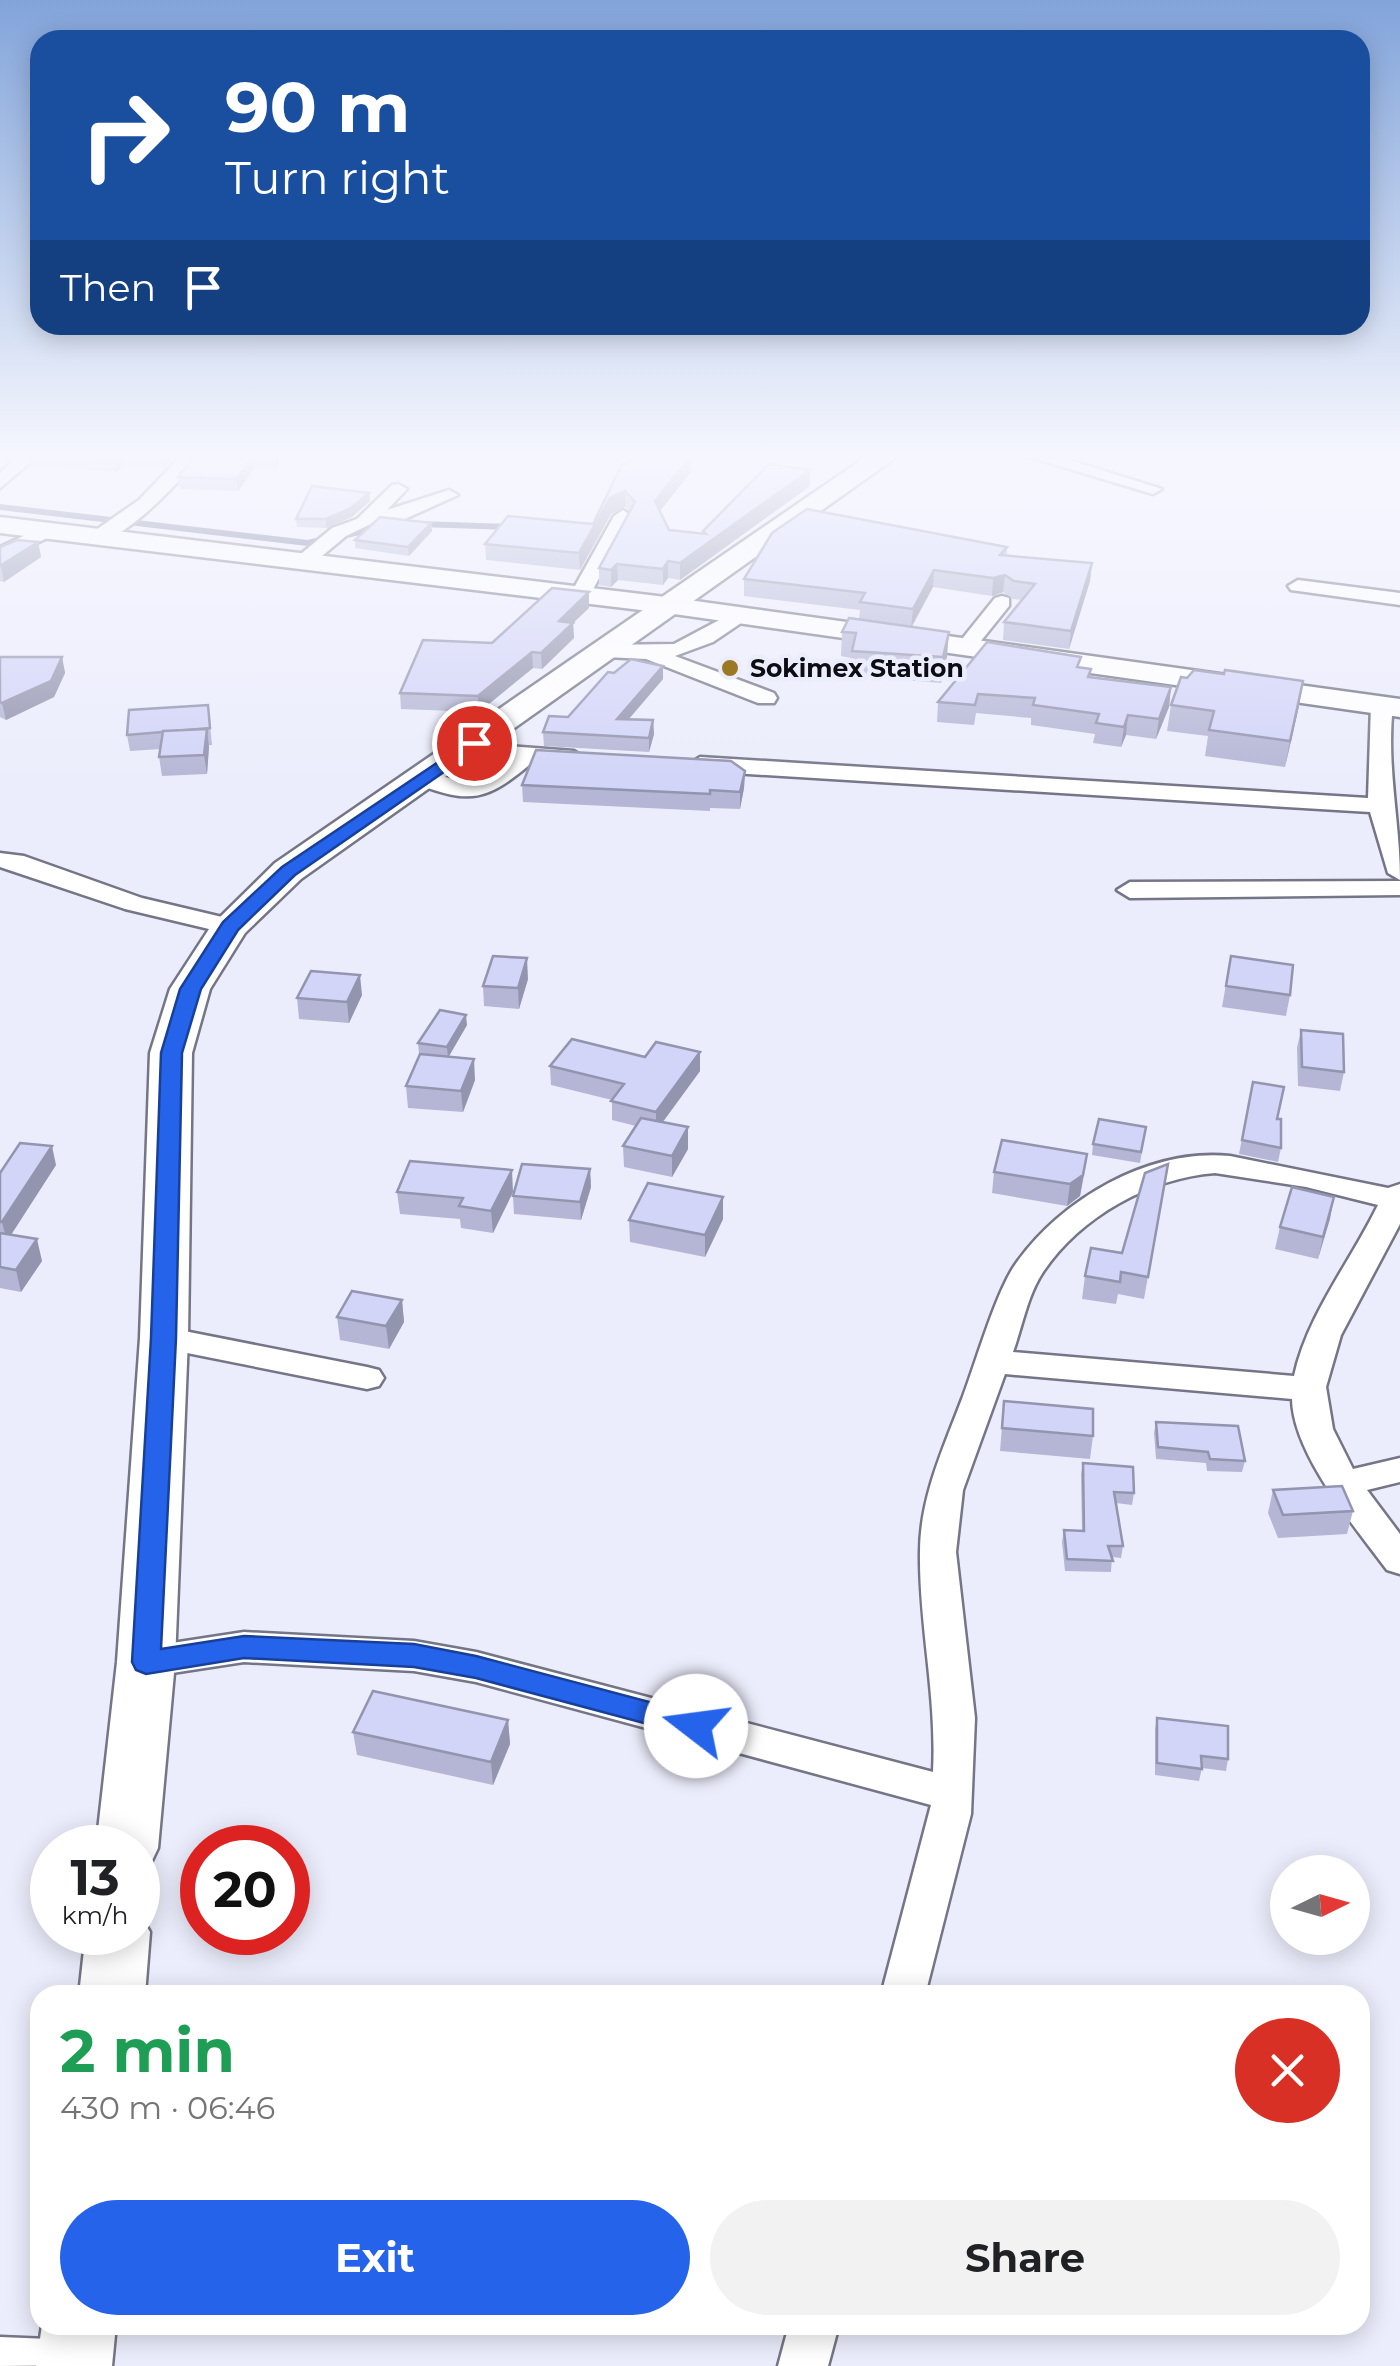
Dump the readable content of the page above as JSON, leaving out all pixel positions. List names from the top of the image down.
{
  "places": ["Sokimex Station"],
  "north": "right",
  "page": {
    "turn": ["90 m", "Turn right"],
    "then": "Then",
    "speed": "13 km/h",
    "limit": "20",
    "heading": ["2 min", "430 m · 06:46"],
    "buttons": ["Exit", "Share"]
  }
}
